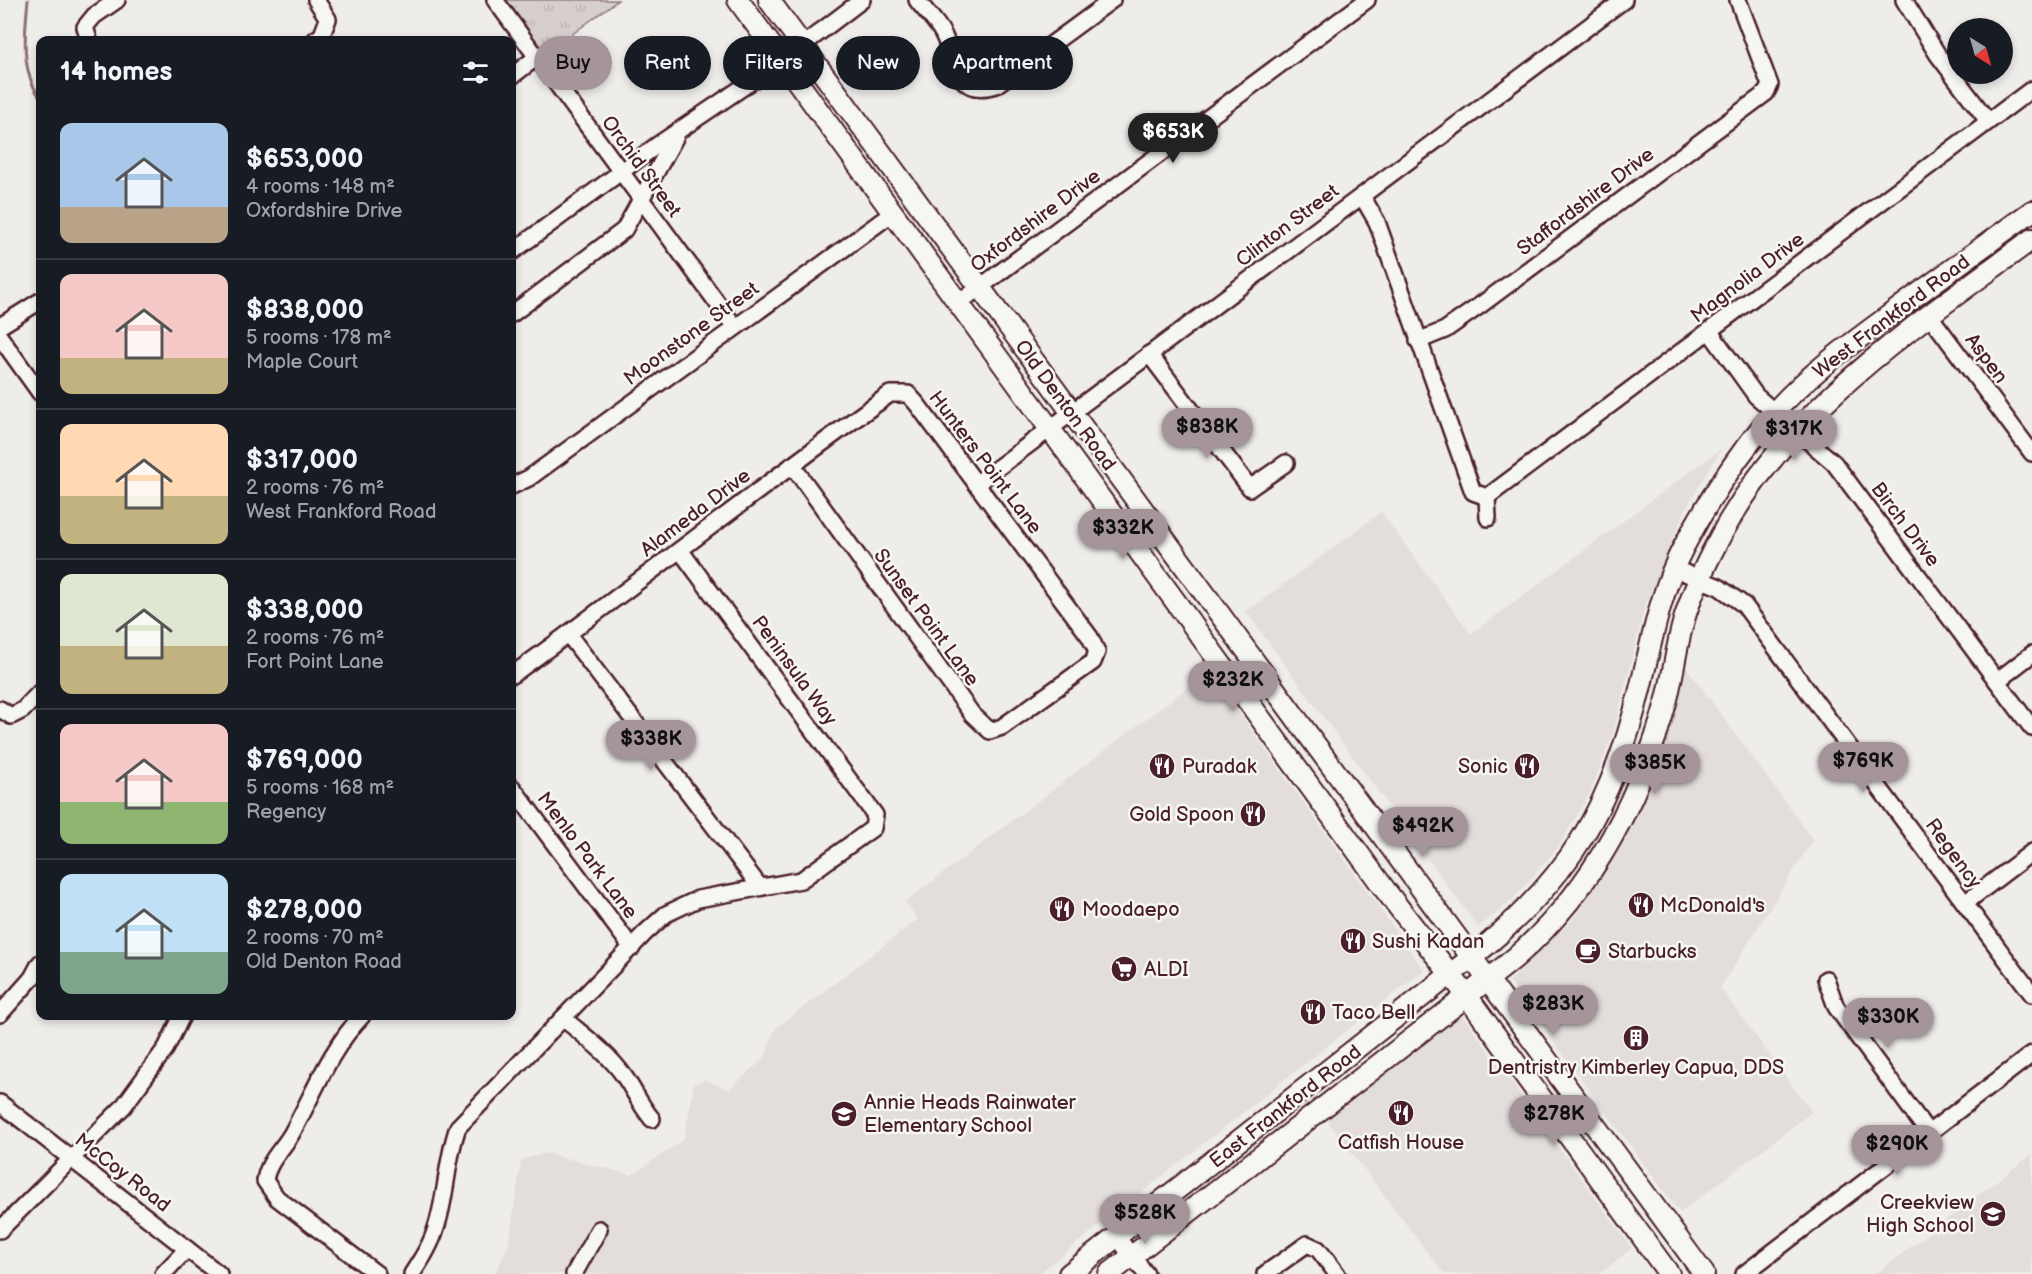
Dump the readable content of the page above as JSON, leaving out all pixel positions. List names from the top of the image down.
{
  "streets": {
    "main road": ["West Frankford Road", "Old Denton Road", "East Frankford Road"],
    "street": [
      "Orchid Street",
      "Staffordshire Drive",
      "Oxfordshire Drive",
      "Clinton Street",
      "Magnolia Drive",
      "Moonstone Street",
      "Aspen",
      "Hunters Point Lane",
      "Alameda Drive",
      "Birch Drive",
      "Sunset Point Lane",
      "Peninsula Way",
      "Regency",
      "Menlo Park Lane",
      "McCoy Road"
    ]
  },
  "crossings": [
    ["Orchid Street", "Moonstone Street"],
    ["Oxfordshire Drive", "Old Denton Road"],
    ["Clinton Street", "Old Denton Road"],
    ["Clinton Street", "Hunters Point Lane"],
    ["Magnolia Drive", "Birch Drive"],
    ["West Frankford Road", "Aspen"],
    ["West Frankford Road", "Old Denton Road"],
    ["West Frankford Road", "Birch Drive"],
    ["West Frankford Road", "Regency"],
    ["West Frankford Road", "East Frankford Road"],
    ["Moonstone Street", "Old Denton Road"],
    ["Old Denton Road", "East Frankford Road"],
    ["Hunters Point Lane", "Alameda Drive"],
    ["Hunters Point Lane", "Sunset Point Lane"],
    ["Alameda Drive", "Sunset Point Lane"],
    ["Alameda Drive", "Peninsula Way"]
  ],
  "places": {
    "restaurant": [
      "Puradak",
      "Sonic",
      "Gold Spoon",
      "McDonald's",
      "Moodaepo",
      "Sushi Kadan",
      "Taco Bell",
      "Catfish House"
    ],
    "cafe": ["Starbucks"],
    "supermarket": ["ALDI"],
    "building": ["Dentristry Kimberley Capua, DDS"],
    "school or university": ["Annie Heads Rainwater Elementary School", "Creekview High School"]
  },
  "north": "bottom right",
  "page": {
    "chip": [
      "Buy",
      "Rent",
      "Filters",
      "New",
      "Apartment"
    ],
    "heading": "14 homes",
    "list": [
      {
        "name": "$653,000",
        "note": "4 rooms · 148 m² · Oxfordshire Drive"
      },
      {
        "name": "$838,000",
        "note": "5 rooms · 178 m² · Maple Court"
      },
      {
        "name": "$317,000",
        "note": "2 rooms · 76 m² · West Frankford Road"
      },
      {
        "name": "$338,000",
        "note": "2 rooms · 76 m² · Fort Point Lane"
      },
      {
        "name": "$769,000",
        "note": "5 rooms · 168 m² · Regency"
      },
      {
        "name": "$278,000",
        "note": "2 rooms · 70 m² · Old Denton Road"
      }
    ],
    "price": [
      "$653K",
      "$838K",
      "$317K",
      "$332K",
      "$232K",
      "$338K",
      "$769K",
      "$385K",
      "$492K",
      "$283K",
      "$330K",
      "$278K",
      "$290K",
      "$528K"
    ]
  }
}
